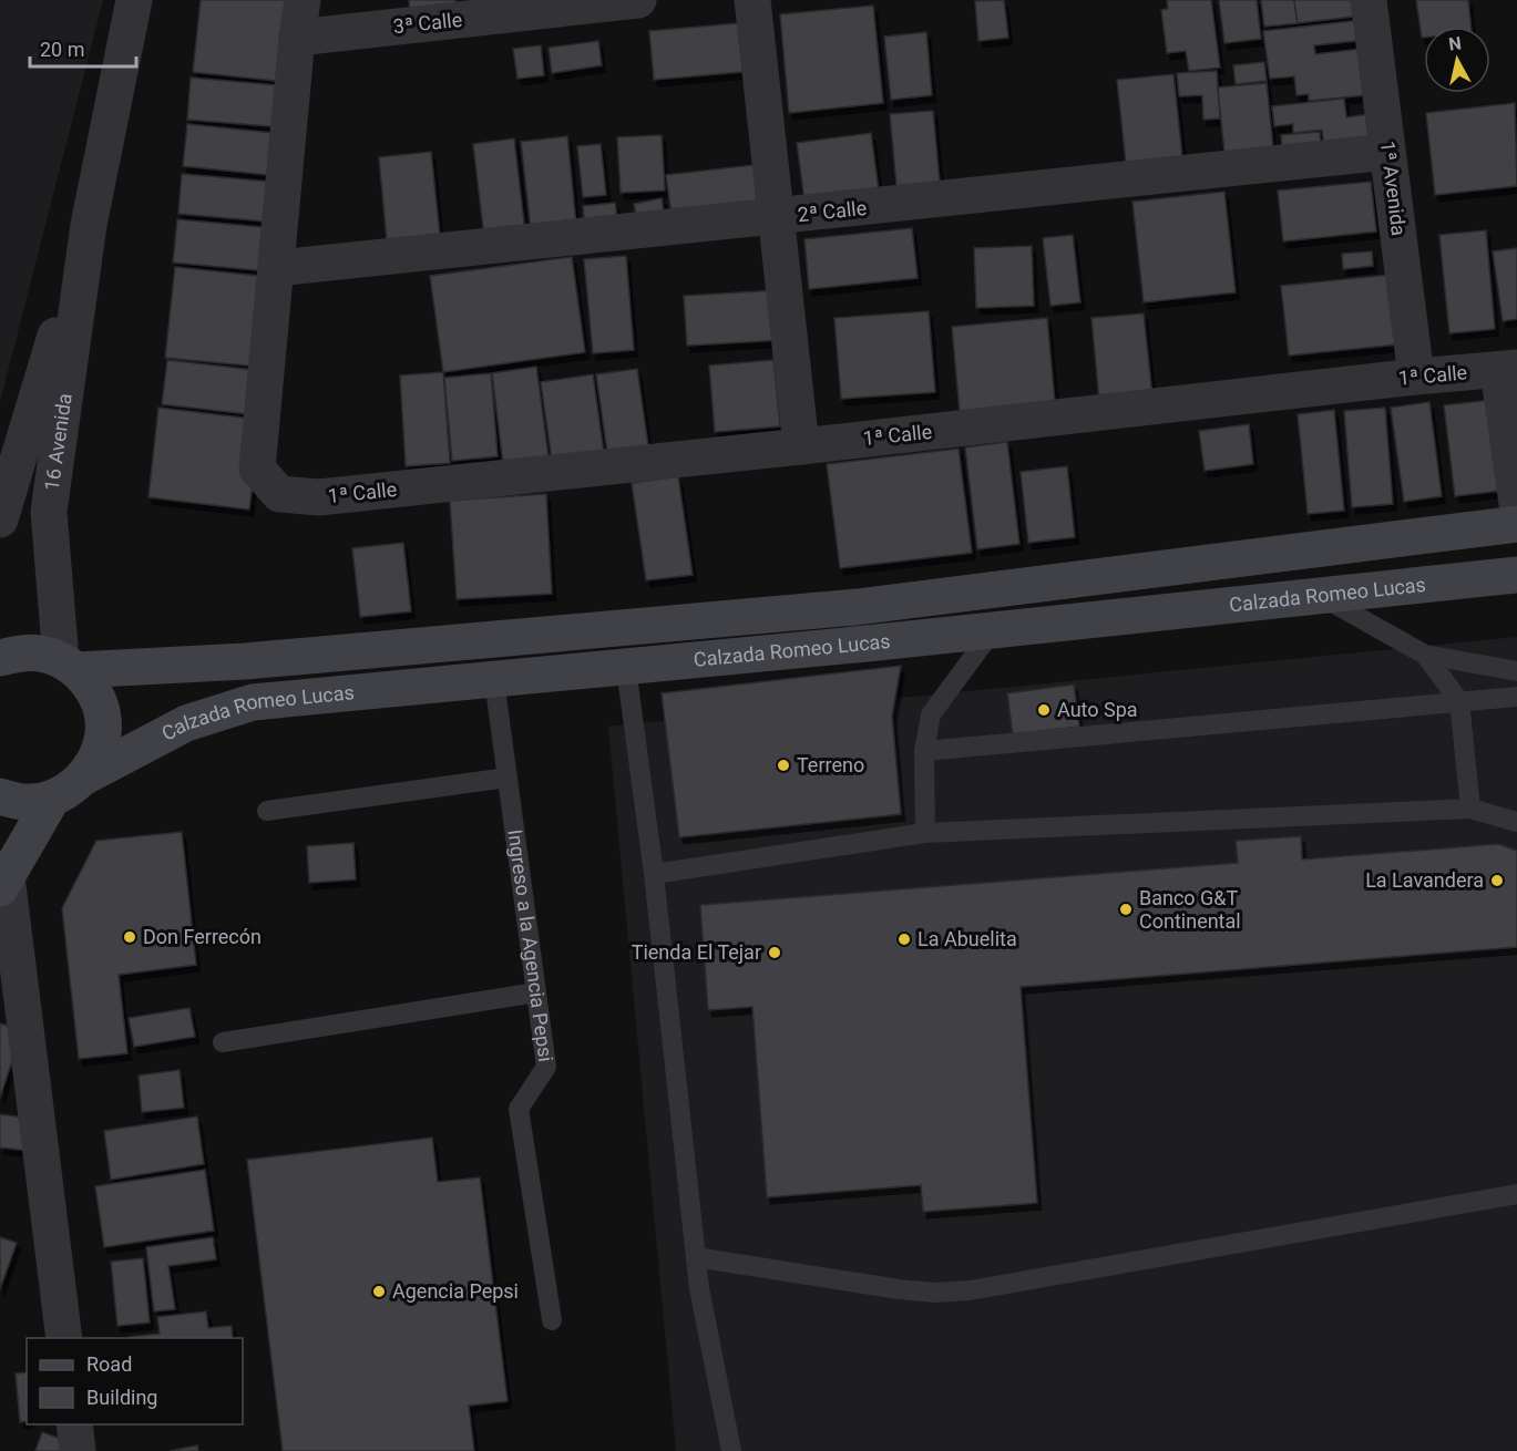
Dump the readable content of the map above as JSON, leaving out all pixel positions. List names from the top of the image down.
{
  "streets": {
    "street": [
      "3ª Calle",
      "1ª Avenida",
      "2ª Calle",
      "1ª Calle",
      "16 Avenida",
      "Calzada Romeo Lucas"
    ],
    "lane": ["Ingreso a la Agencia Pepsi"]
  },
  "crossings": [
    ["1ª Avenida", "2ª Calle"],
    ["1ª Avenida", "1ª Calle"],
    ["2ª Calle", "1ª Calle"],
    ["16 Avenida", "Calzada Romeo Lucas"],
    ["Calzada Romeo Lucas", "Ingreso a la Agencia Pepsi"]
  ],
  "places": [
    "Auto Spa",
    "Terreno",
    "La Lavandera",
    "Banco G&T Continental",
    "Don Ferrecón",
    "La Abuelita",
    "Tienda El Tejar",
    "Agencia Pepsi"
  ],
  "legend": ["Road", "Building"],
  "scale_bar": "20 m",
  "north": "top"
}
